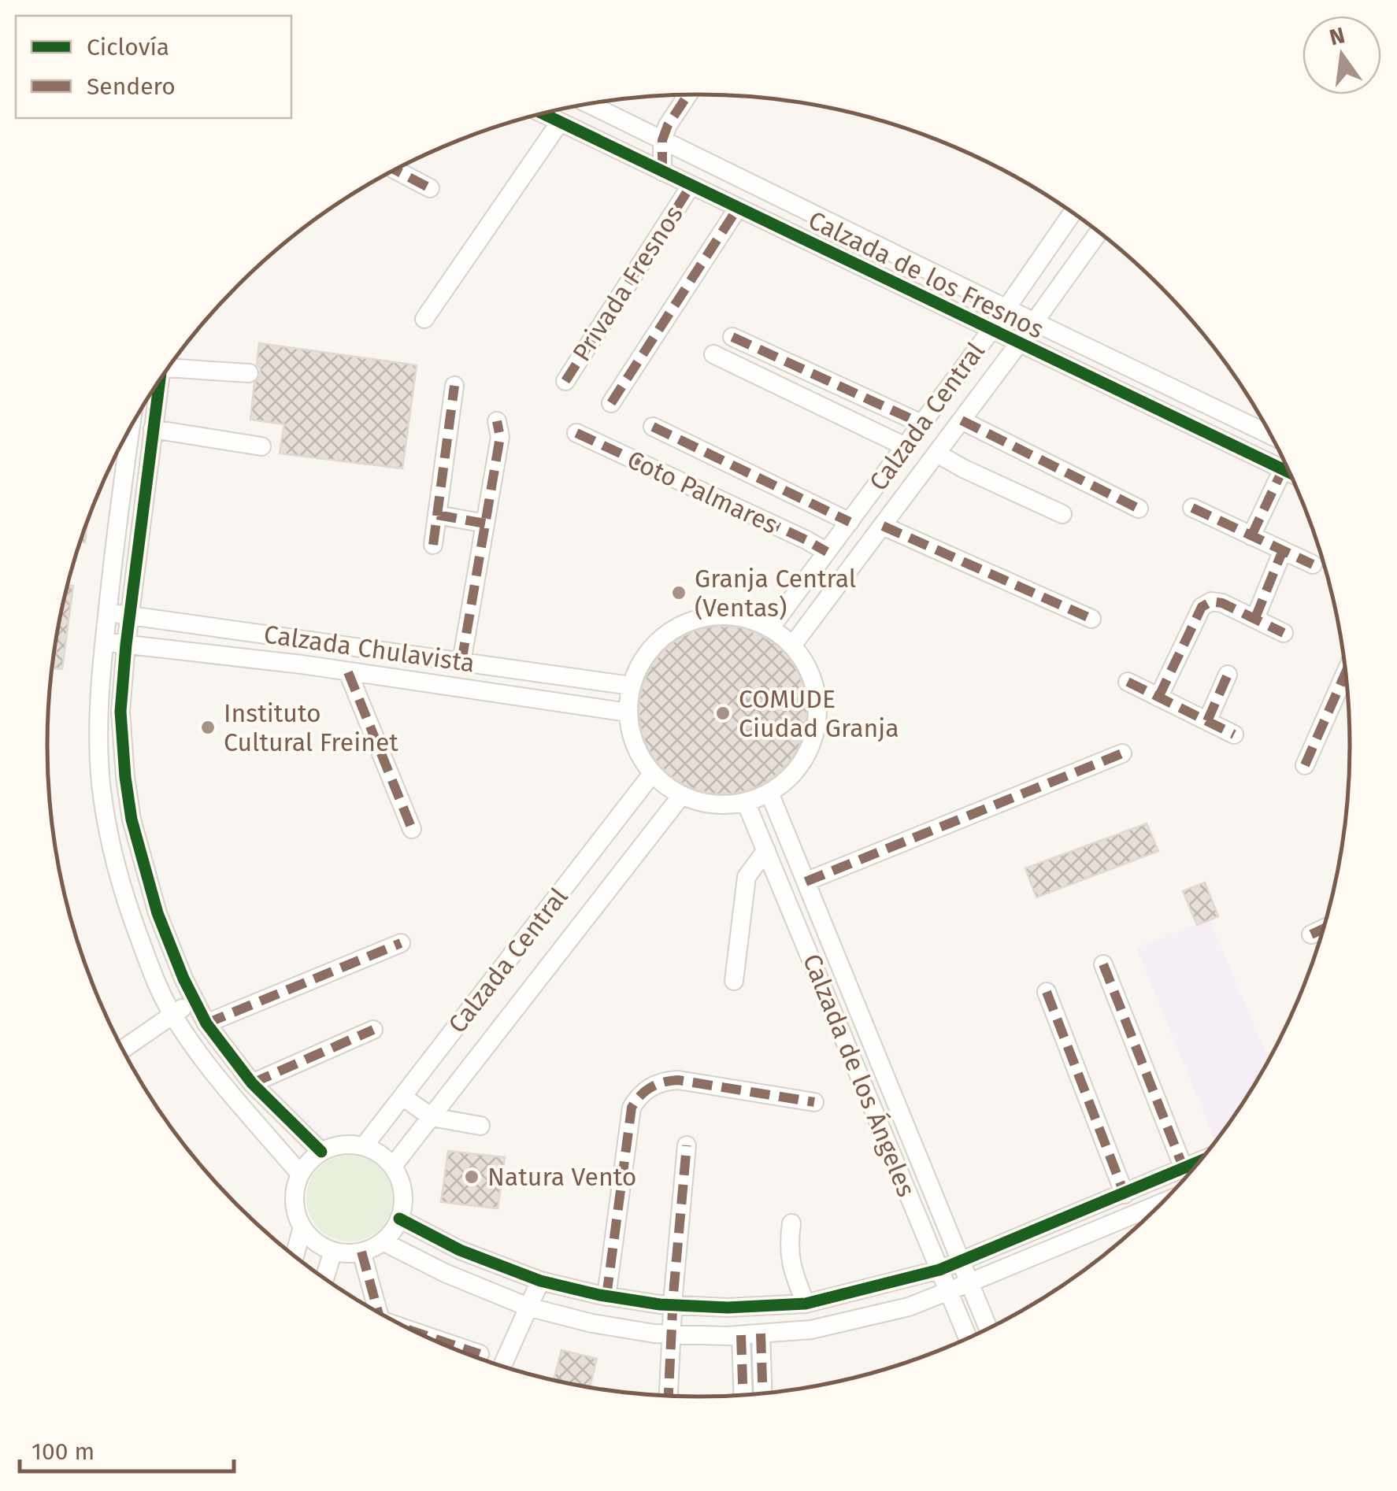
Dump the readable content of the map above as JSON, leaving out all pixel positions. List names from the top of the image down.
{
  "streets": {
    "street": [
      "Calzada de los Fresnos",
      "Privada Fresnos",
      "Calzada Central",
      "Coto Palmares",
      "Calzada Chulavista",
      "Calzada de los Ángeles"
    ]
  },
  "crossings": [
    ["Calzada de los Fresnos", "Privada Fresnos"],
    ["Calzada de los Fresnos", "Calzada Central"],
    ["Calzada Central", "Coto Palmares"],
    ["Calzada Central", "Calzada Chulavista"],
    ["Calzada Central", "Calzada de los Ángeles"],
    ["Calzada Chulavista", "Calzada de los Ángeles"]
  ],
  "places": [
    "Granja Central (Ventas)",
    "COMUDE Ciudad Granja",
    "Instituto Cultural Freinet",
    "Natura Vento"
  ],
  "legend": ["Ciclovía", "Sendero"],
  "scale_bar": "100 m",
  "north": "top"
}
